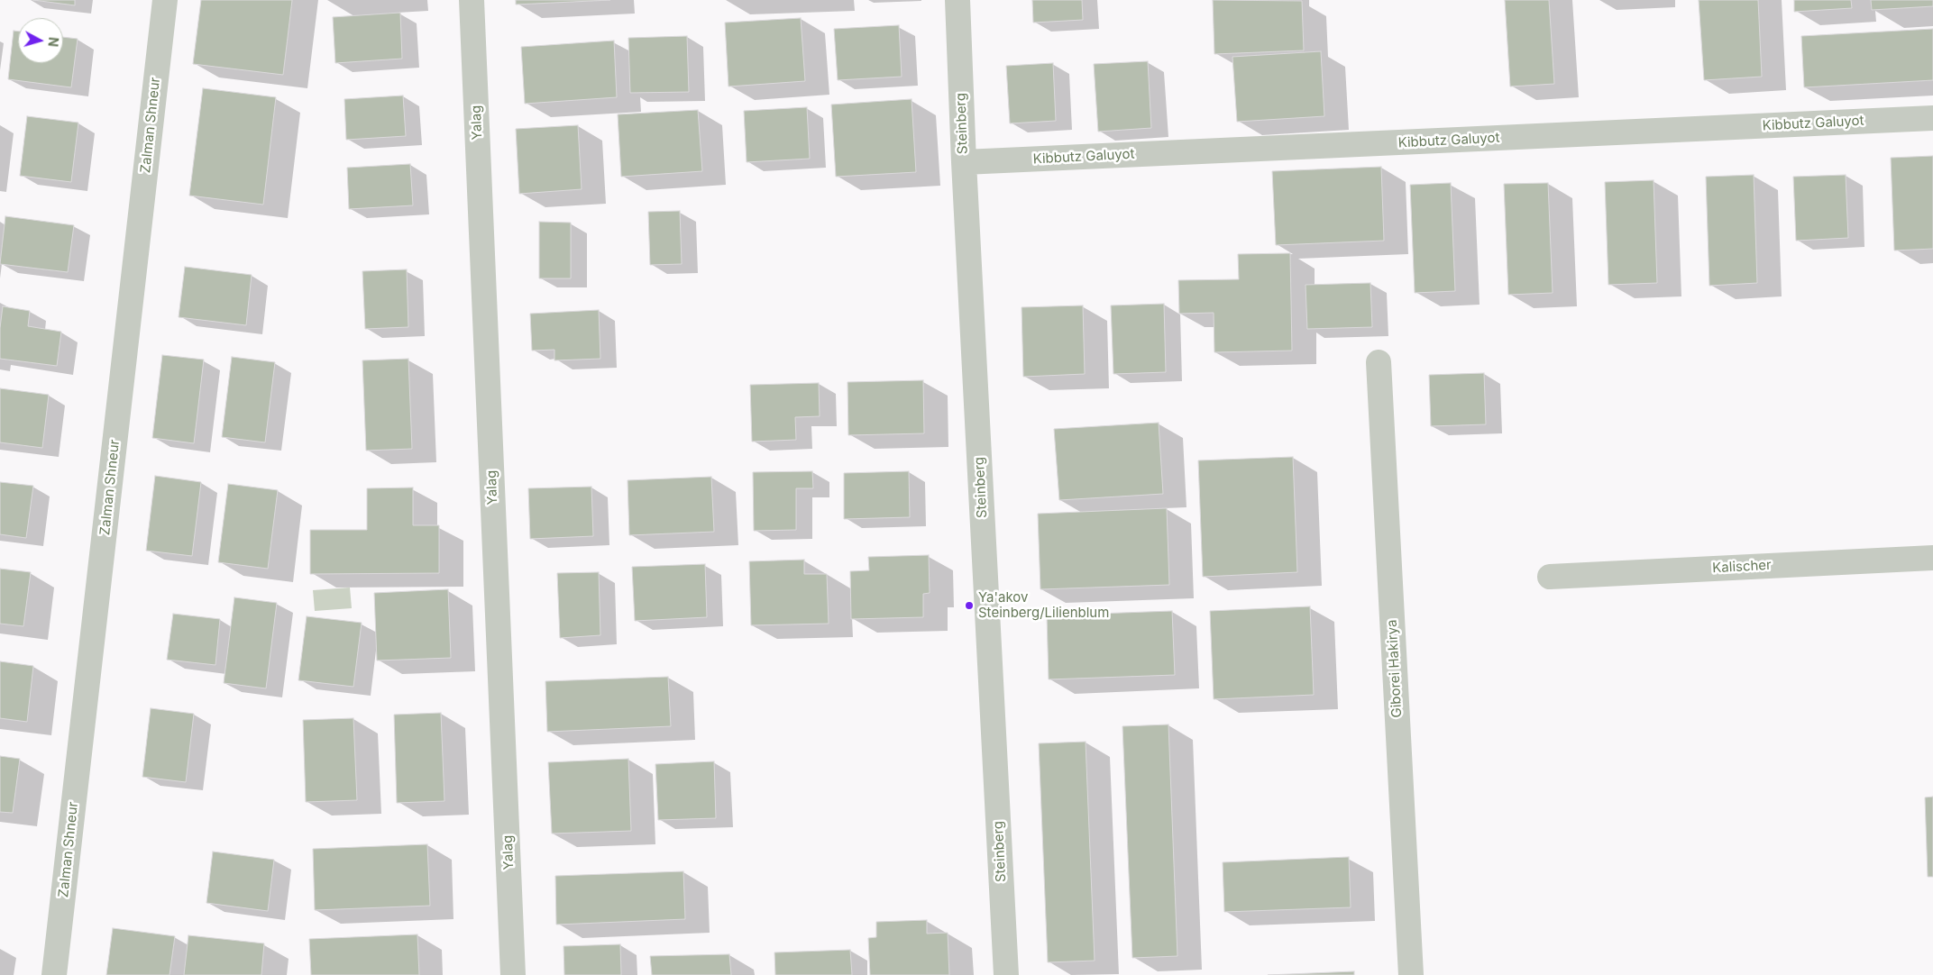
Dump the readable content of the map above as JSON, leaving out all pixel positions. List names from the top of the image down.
{
  "streets": {
    "street": [
      "Yalag",
      "Steinberg",
      "Kibbutz Galuyot",
      "Zalman Shneur",
      "Kalischer",
      "Giborei Hakirya"
    ]
  },
  "crossings": [
    ["Steinberg", "Kibbutz Galuyot"]
  ],
  "places": ["Ya'akov Steinberg/Lilienblum"],
  "north": "right"
}
